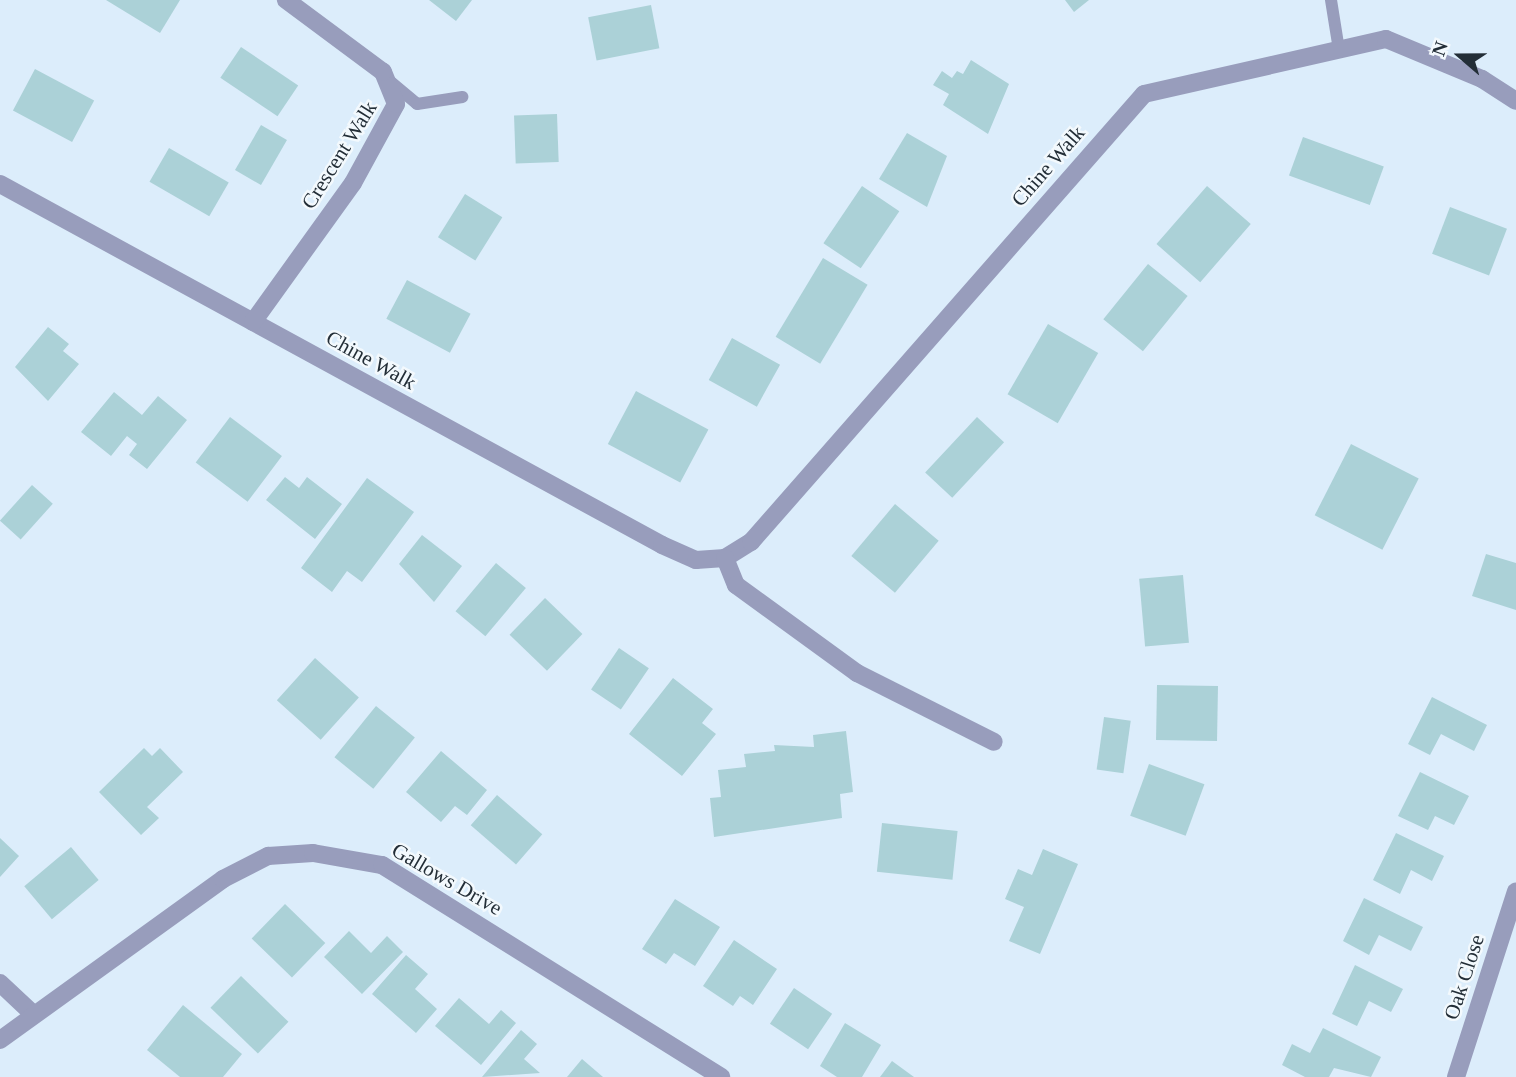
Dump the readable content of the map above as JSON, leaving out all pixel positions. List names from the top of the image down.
{
  "streets": {
    "street": [
      "Crescent Walk",
      "Chine Walk",
      "Gallows Drive",
      "Oak Close"
    ]
  },
  "crossings": [
    ["Crescent Walk", "Chine Walk"]
  ],
  "north": "left"
}
